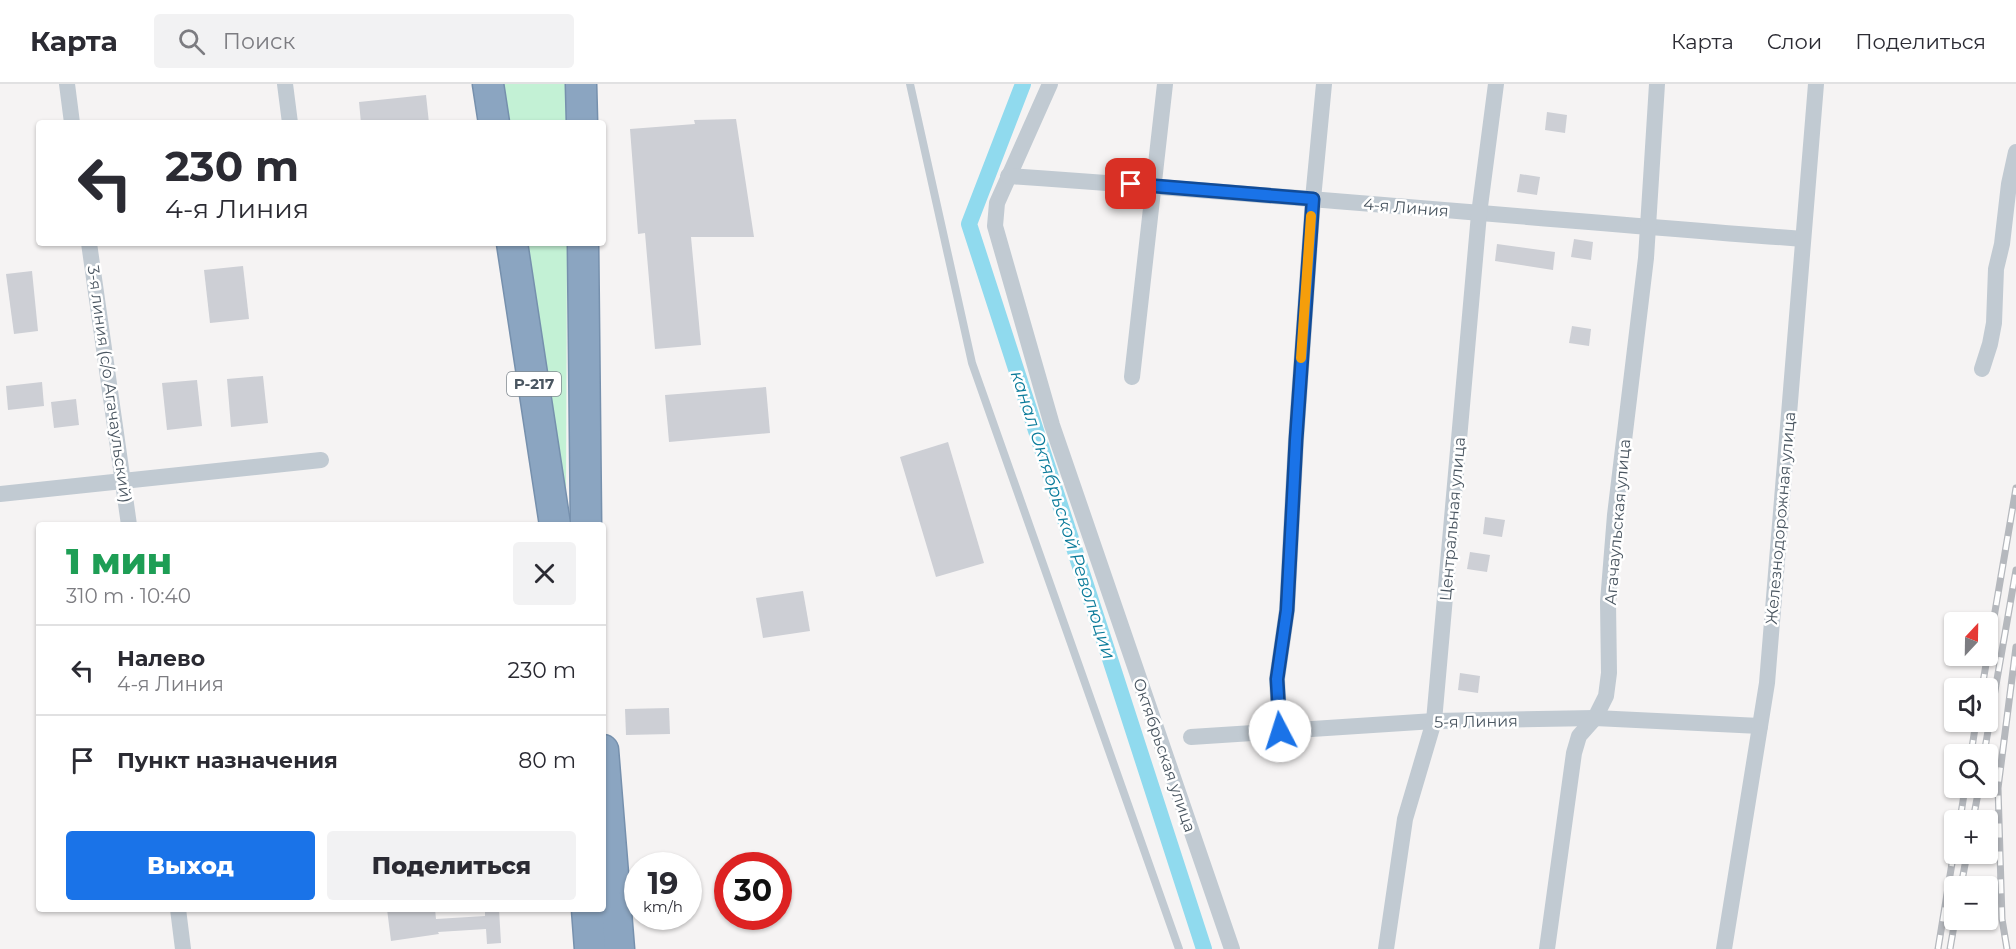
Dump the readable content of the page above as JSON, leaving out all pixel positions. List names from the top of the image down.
{
  "streets": {
    "highway": ["Р-217"],
    "street": [
      "4-я Линия",
      "3-я линия (с/о Агачаульский)",
      "Железнодорожная улица",
      "Центральная улица",
      "Агачаульская улица",
      "5-я Линия",
      "Октябрьская улица"
    ]
  },
  "crossings": [
    ["4-я Линия", "Железнодорожная улица"],
    ["4-я Линия", "Центральная улица"],
    ["4-я Линия", "Агачаульская улица"],
    ["4-я Линия", "Октябрьская улица"],
    ["Железнодорожная улица", "5-я Линия"],
    ["Центральная улица", "5-я Линия"],
    ["Агачаульская улица", "5-я Линия"]
  ],
  "water": ["канал Октябрьской Революции"],
  "north": "top",
  "page": {
    "header": "Карта",
    "search": "Поиск",
    "nav": ["Карта", "Слои", "Поделиться"],
    "turn": ["230 m", "4-я Линия"],
    "heading": ["1 мин", "310 m · 10:40"],
    "map_buttons": ["+", "−"],
    "list": [
      {
        "name": "Налево",
        "note": "4-я Линия",
        "value": "230 m"
      },
      {
        "name": "Пункт назначения",
        "value": "80 m"
      }
    ],
    "buttons": ["Выход", "Поделиться"],
    "speed": "19 km/h",
    "limit": "30"
  }
}
